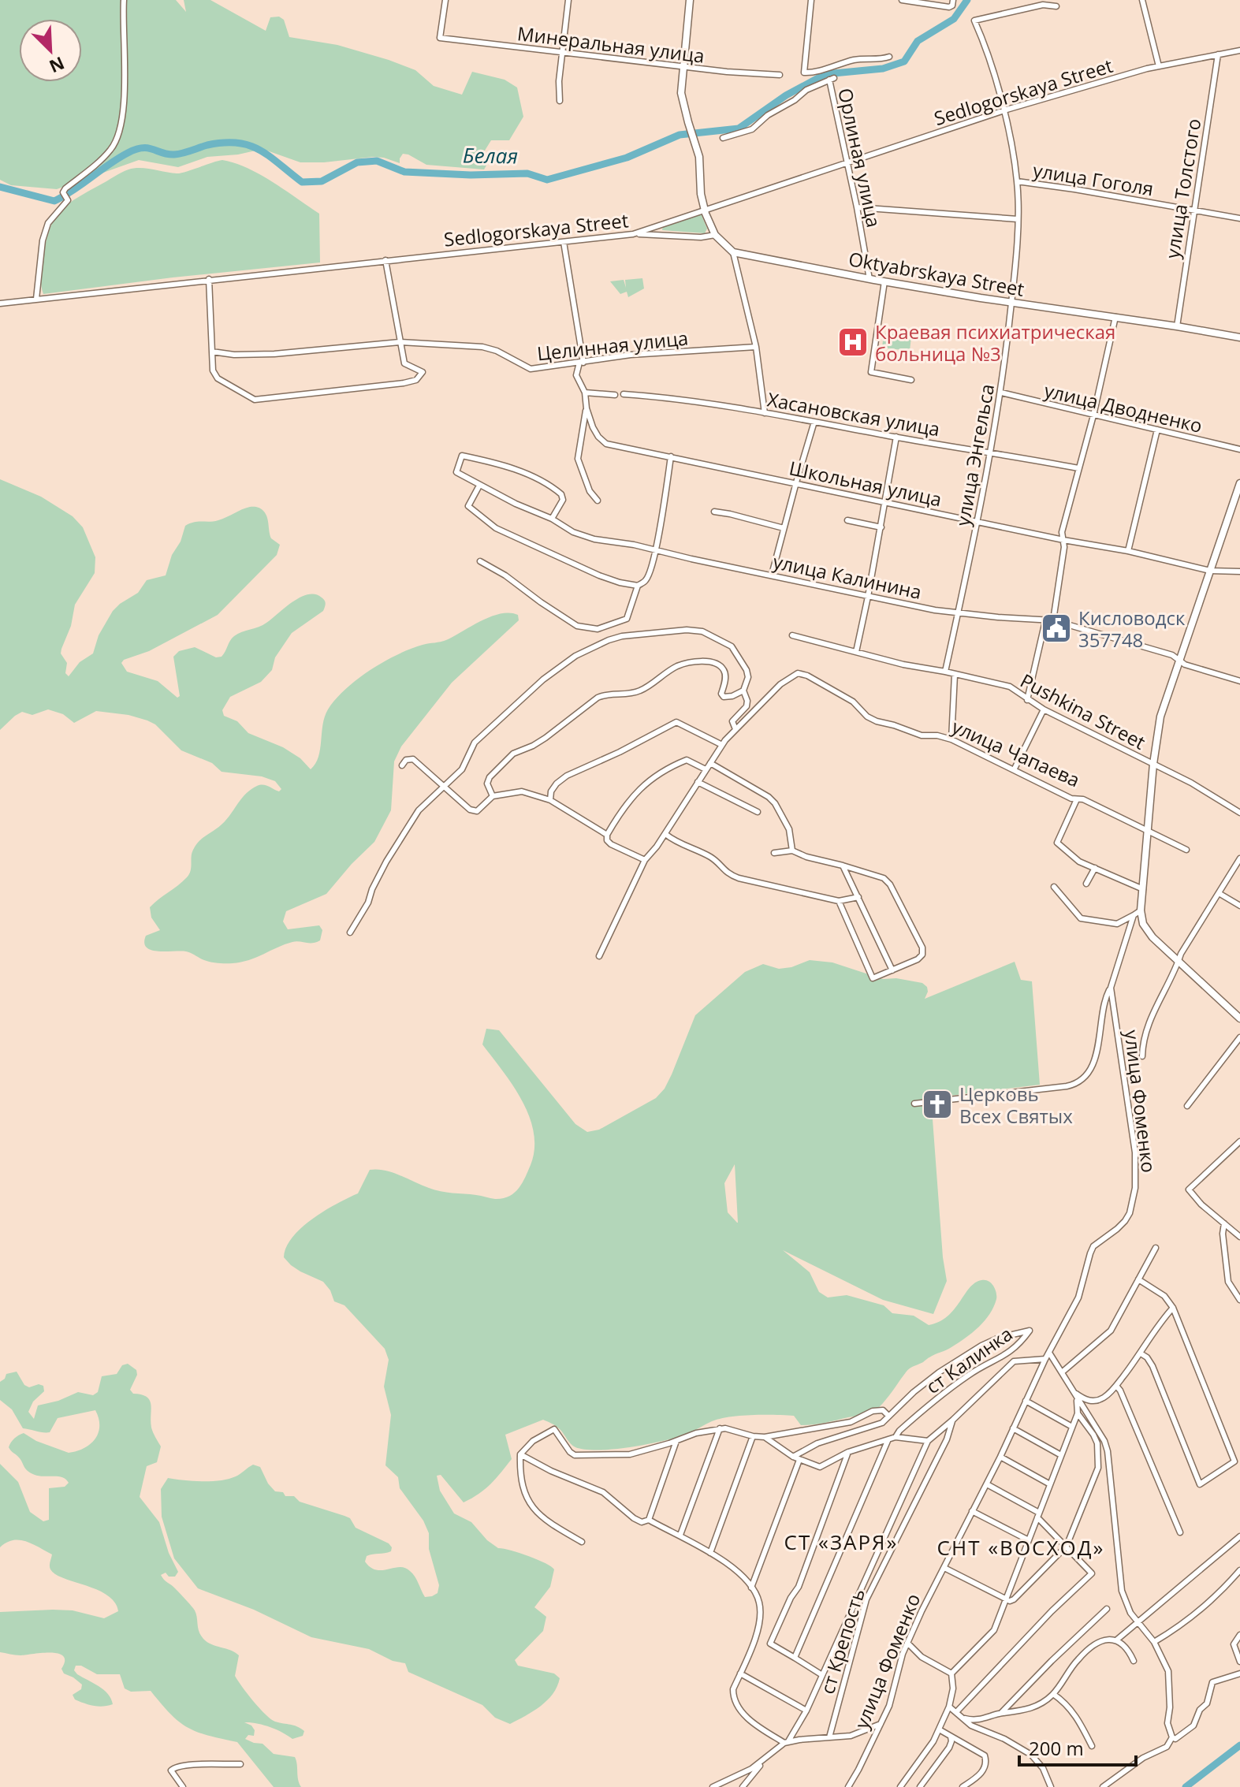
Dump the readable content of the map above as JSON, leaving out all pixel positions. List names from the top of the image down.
{
  "streets": {
    "main road": ["Oktyabrskaya Street"],
    "street": [
      "Минеральная улица",
      "Sedlogorskaya Street",
      "Орлиная улица",
      "улица Гоголя",
      "улица Толстого",
      "Целинная улица",
      "улица Дводненко",
      "Хасановская улица",
      "улица Энгельса",
      "Школьная улица",
      "улица Калинина",
      "Pushkina Street",
      "улица Чапаева",
      "улица Фоменко",
      "ст Калинка",
      "ст Крепость"
    ]
  },
  "crossings": [
    ["Sedlogorskaya Street", "Орлиная улица"],
    ["Sedlogorskaya Street", "улица Толстого"],
    ["Sedlogorskaya Street", "улица Энгельса"],
    ["Орлиная улица", "Oktyabrskaya Street"],
    ["улица Гоголя", "улица Толстого"],
    ["улица Гоголя", "улица Энгельса"],
    ["улица Толстого", "Oktyabrskaya Street"],
    ["Oktyabrskaya Street", "улица Энгельса"],
    ["улица Дводненко", "улица Энгельса"],
    ["Хасановская улица", "улица Энгельса"],
    ["улица Энгельса", "Школьная улица"],
    ["улица Энгельса", "улица Калинина"],
    ["улица Энгельса", "Pushkina Street"]
  ],
  "districts": ["СТ «ЗАРЯ»", "СНТ «ВОСХОД»"],
  "water": ["Белая"],
  "places": {
    "hospital": ["Краевая психиатрическая больница №3"],
    "public building": ["Кисловодск 357748"],
    "church": ["Церковь Всех Святых"]
  },
  "scale_bar": "200 m",
  "north": "bottom right"
}
